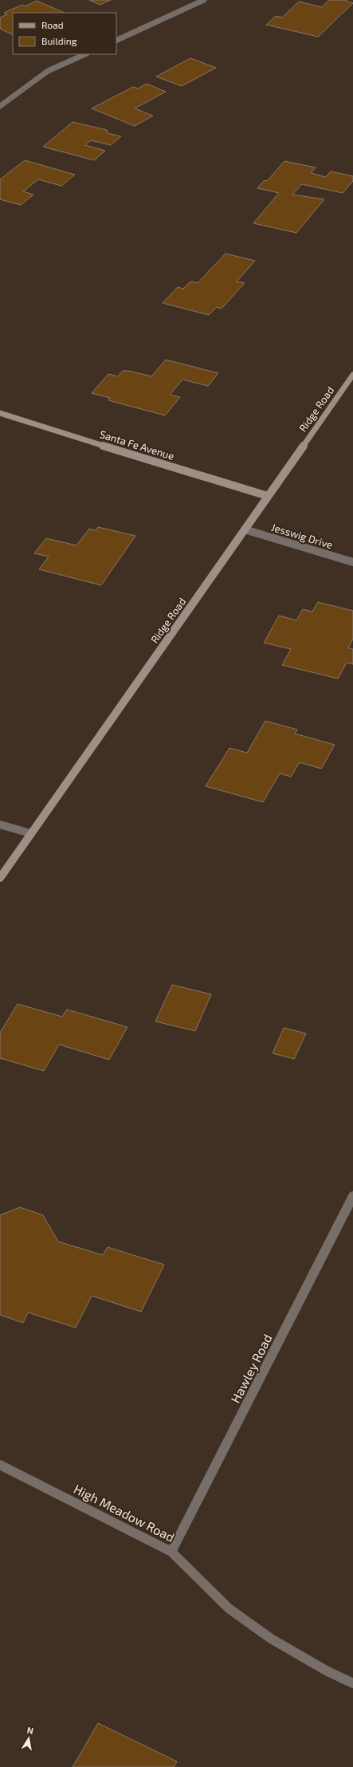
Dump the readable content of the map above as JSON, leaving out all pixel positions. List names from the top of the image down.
{
  "streets": {
    "main road": ["Ridge Road", "Santa Fe Avenue"],
    "street": ["Jesswig Drive", "Hawley Road", "High Meadow Road"]
  },
  "crossings": [
    ["Ridge Road", "Santa Fe Avenue"],
    ["Ridge Road", "Jesswig Drive"],
    ["Hawley Road", "High Meadow Road"]
  ],
  "legend": ["Road", "Building"],
  "north": "top"
}
